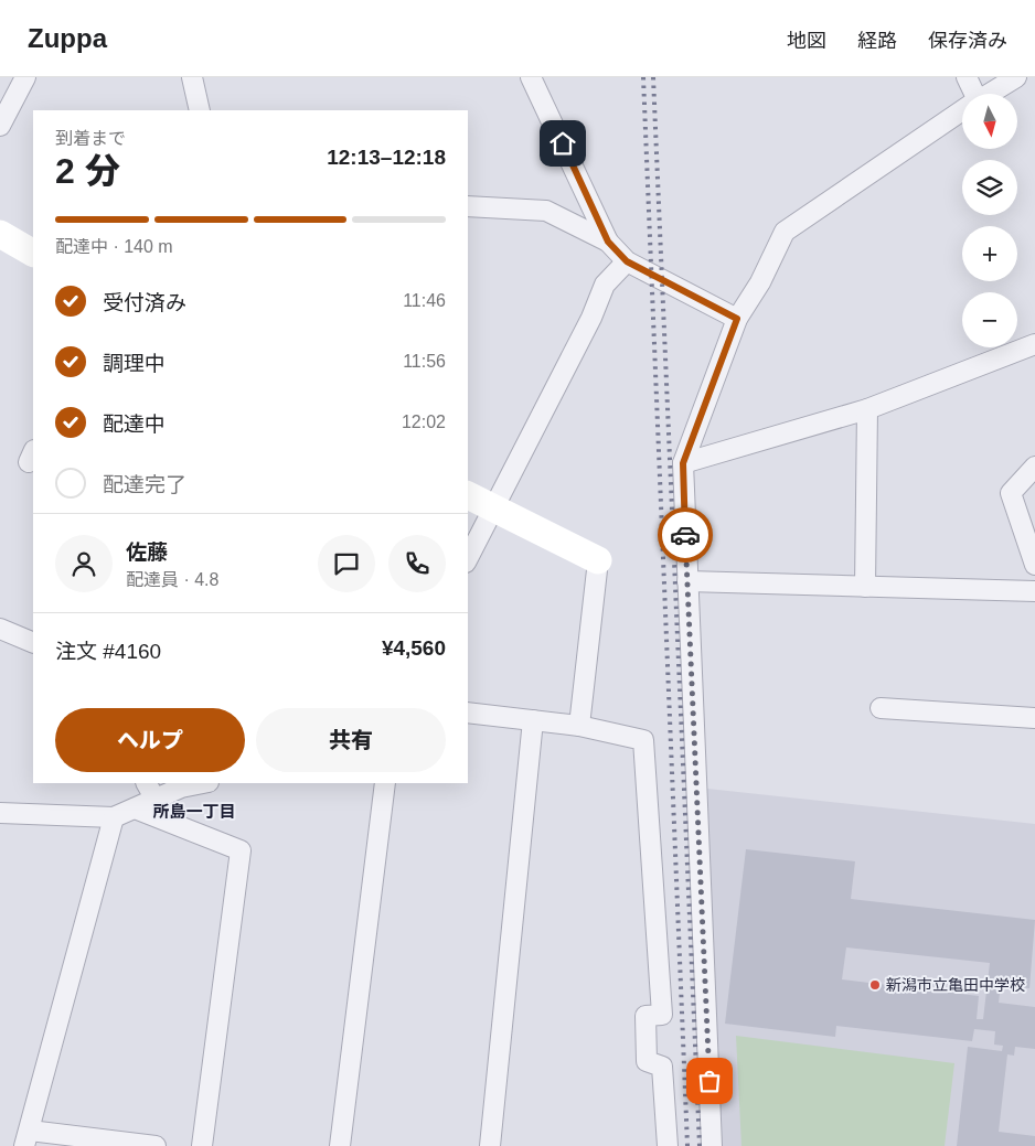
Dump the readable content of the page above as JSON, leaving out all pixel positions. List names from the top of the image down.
{
  "districts": ["所島一丁目"],
  "places": ["新潟市立亀田中学校"],
  "north": "bottom",
  "page": {
    "header": "Zuppa",
    "nav": ["地図", "経路", "保存済み"],
    "map_buttons": ["+", "−"],
    "heading": ["2 分", "到着まで", "12:13–12:18"],
    "panel": [
      "佐藤",
      "配達員 · 4.8",
      "注文 #4160",
      "¥4,560"
    ],
    "bar": "配達中 · 140 m",
    "list": [
      ["受付済み", "11:46"],
      ["調理中", "11:56"],
      ["配達中", "12:02"],
      "配達完了"
    ],
    "buttons": ["ヘルプ", "共有"]
  }
}
